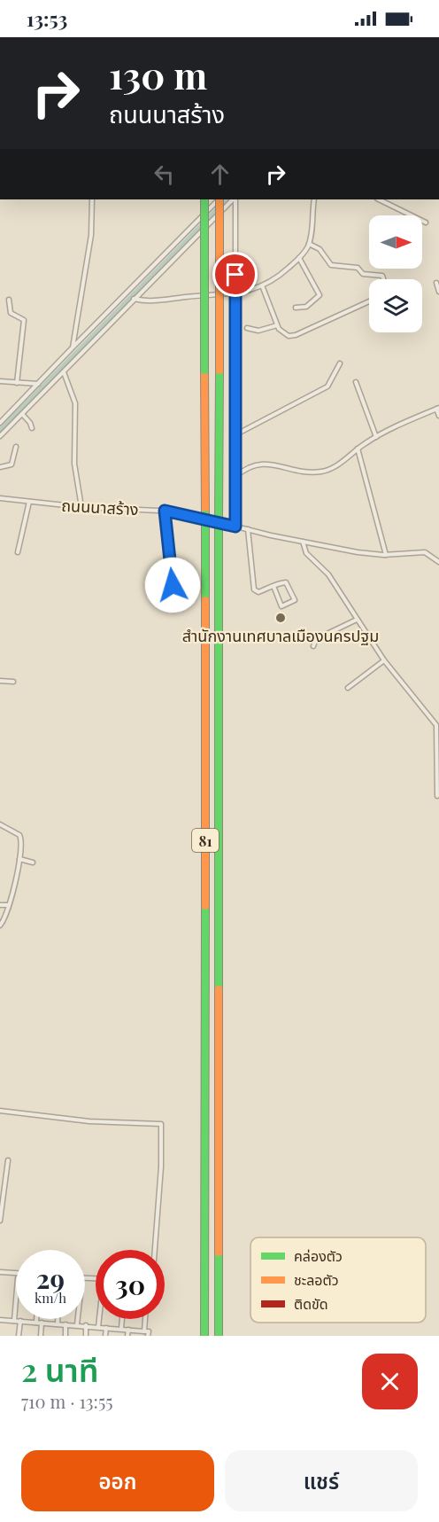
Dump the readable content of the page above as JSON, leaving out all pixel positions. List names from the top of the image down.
{
  "streets": {
    "highway": ["81"],
    "street": ["ถนนนาสร้าง"]
  },
  "places": ["สำนักงานเทศบาลเมืองนครปฐม"],
  "legend": ["คล่องตัว", "ชะลอตัว", "ติดขัด"],
  "north": "right",
  "page": {
    "status": "13:53",
    "turn": ["130 m", "ถนนนาสร้าง"],
    "speed": "29 km/h",
    "limit": "30",
    "heading": ["2 นาที", "710 m · 13:55"],
    "buttons": ["ออก", "แชร์"]
  }
}
